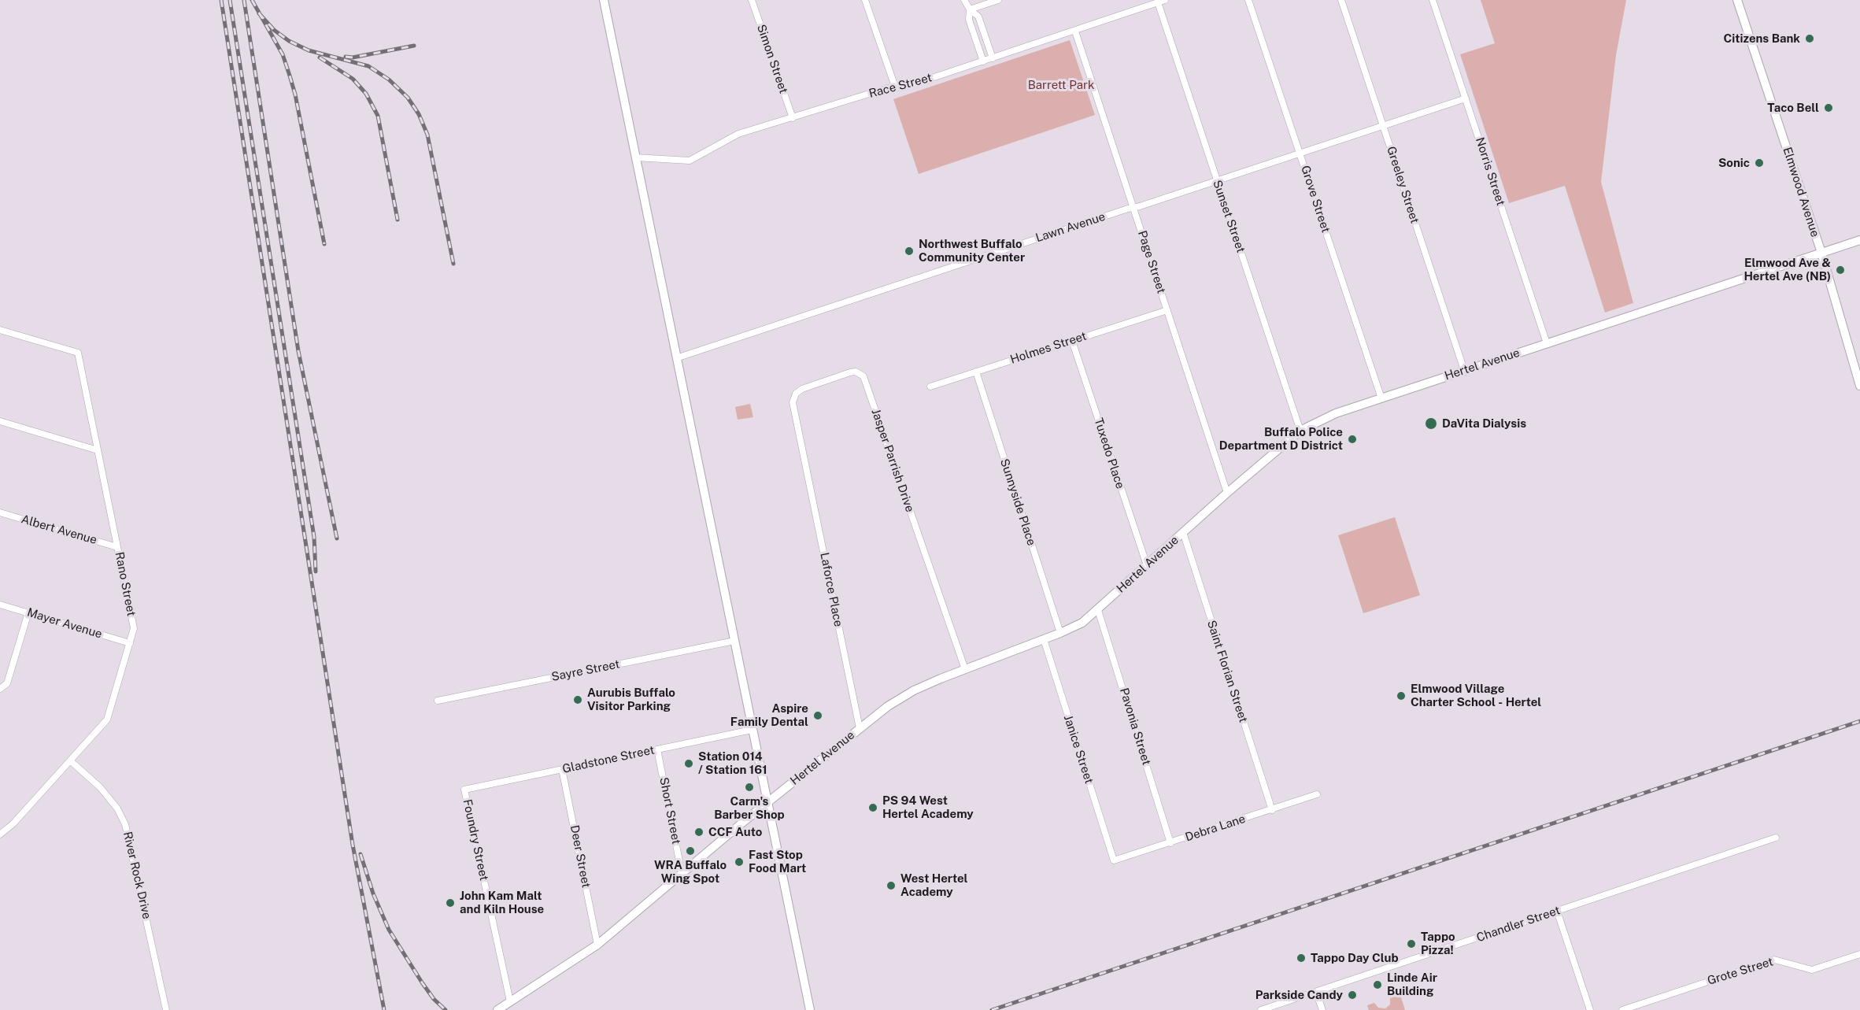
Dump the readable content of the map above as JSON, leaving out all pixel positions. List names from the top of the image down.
{
  "streets": {
    "street": [
      "Simon Street",
      "Race Street",
      "Norris Street",
      "Greeley Street",
      "Elmwood Avenue",
      "Grove Street",
      "Sunset Street",
      "Lawn Avenue",
      "Page Street",
      "Holmes Street",
      "Hertel Avenue",
      "Tuxedo Place",
      "Jasper Parrish Drive",
      "Sunnyside Place",
      "Albert Avenue",
      "Rano Street",
      "Laforce Place",
      "Mayer Avenue",
      "Sayre Street",
      "Saint Florian Street",
      "Pavonia Street",
      "Janice Street",
      "Gladstone Street",
      "Short Street",
      "Debra Lane",
      "Foundry Street",
      "Deer Street",
      "River Rock Drive",
      "Chandler Street",
      "Grote Street"
    ]
  },
  "crossings": [
    ["Simon Street", "Race Street"],
    ["Race Street", "Sunset Street"],
    ["Race Street", "Page Street"],
    ["Norris Street", "Lawn Avenue"],
    ["Norris Street", "Hertel Avenue"],
    ["Greeley Street", "Lawn Avenue"],
    ["Greeley Street", "Hertel Avenue"],
    ["Elmwood Avenue", "Hertel Avenue"],
    ["Grove Street", "Lawn Avenue"],
    ["Grove Street", "Hertel Avenue"],
    ["Sunset Street", "Lawn Avenue"],
    ["Sunset Street", "Hertel Avenue"],
    ["Lawn Avenue", "Page Street"],
    ["Page Street", "Holmes Street"],
    ["Page Street", "Hertel Avenue"],
    ["Holmes Street", "Tuxedo Place"],
    ["Holmes Street", "Sunnyside Place"],
    ["Hertel Avenue", "Tuxedo Place"],
    ["Hertel Avenue", "Jasper Parrish Drive"],
    ["Hertel Avenue", "Sunnyside Place"],
    ["Hertel Avenue", "Laforce Place"],
    ["Hertel Avenue", "Saint Florian Street"],
    ["Hertel Avenue", "Pavonia Street"],
    ["Hertel Avenue", "Janice Street"],
    ["Hertel Avenue", "Short Street"],
    ["Hertel Avenue", "Foundry Street"],
    ["Hertel Avenue", "Deer Street"],
    ["Jasper Parrish Drive", "Laforce Place"],
    ["Albert Avenue", "Rano Street"],
    ["Rano Street", "Mayer Avenue"],
    ["Rano Street", "River Rock Drive"],
    ["Saint Florian Street", "Debra Lane"],
    ["Pavonia Street", "Debra Lane"],
    ["Janice Street", "Debra Lane"],
    ["Gladstone Street", "Short Street"],
    ["Gladstone Street", "Foundry Street"],
    ["Gladstone Street", "Deer Street"]
  ],
  "parks": ["Barrett Park"],
  "places": [
    "Citizens Bank",
    "Taco Bell",
    "Sonic",
    "Northwest Buffalo Community Center",
    "Elmwood Ave & Hertel Ave (NB)",
    "DaVita Dialysis",
    "Buffalo Police Department D District",
    "Elmwood Village Charter School - Hertel",
    "Aurubis Buffalo Visitor Parking",
    "Aspire Family Dental",
    "Station 014 / Station 161",
    "Carm's Barber Shop",
    "PS 94 West Hertel Academy",
    "CCF Auto",
    "WRA Buffalo Wing Spot",
    "Fast Stop Food Mart",
    "West Hertel Academy",
    "John Kam Malt and Kiln House",
    "Tappo Pizza!",
    "Tappo Day Club",
    "Linde Air Building",
    "Parkside Candy"
  ]
}
